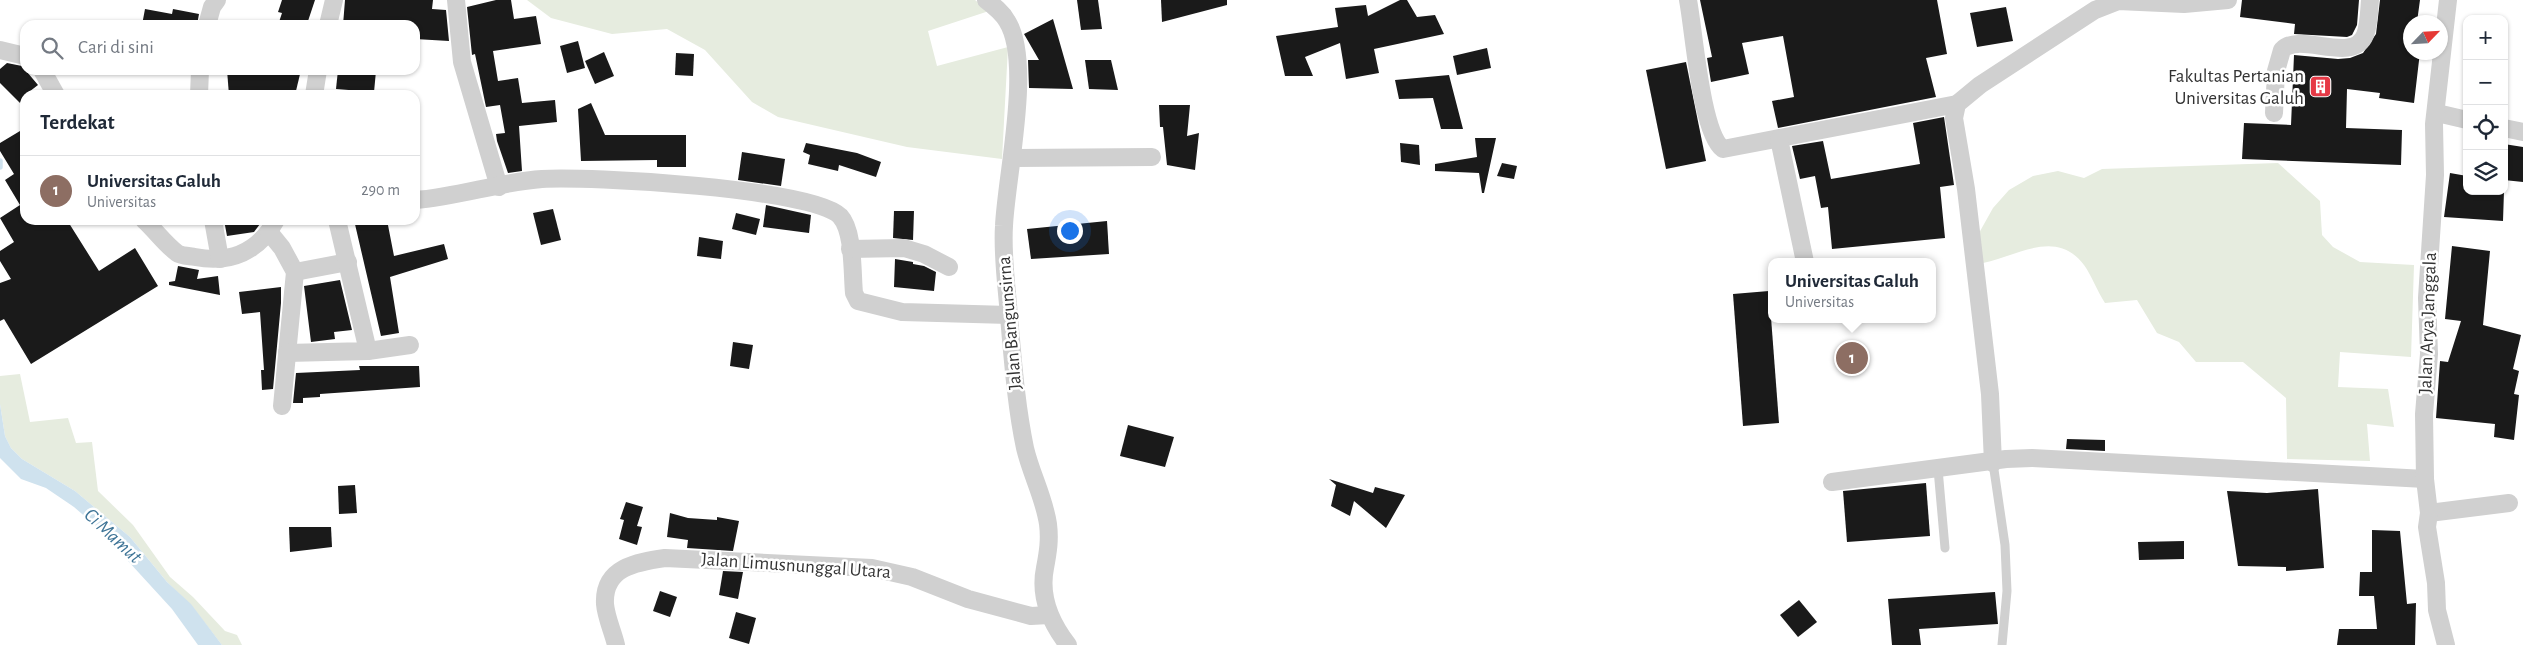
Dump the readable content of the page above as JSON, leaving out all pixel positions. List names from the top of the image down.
{
  "streets": {
    "street": ["Jalan Bangunsirna", "Jalan Arya Janggala", "Jalan Limusnunggal Utara"]
  },
  "crossings": [
    ["Jalan Bangunsirna", "Jalan Limusnunggal Utara"]
  ],
  "water": ["Ci Mamut"],
  "places": {
    "building": ["Fakultas Pertanian Universitas Galuh"]
  },
  "north": "top right",
  "page": {
    "map_buttons": ["+", "−"],
    "search": "Cari di sini",
    "heading": "Terdekat",
    "list": [
      {
        "mark": "1",
        "name": "Universitas Galuh",
        "note": "Universitas",
        "value": "290 m"
      }
    ],
    "popup": ["Universitas Galuh", "Universitas"],
    "pins": "1"
  }
}
